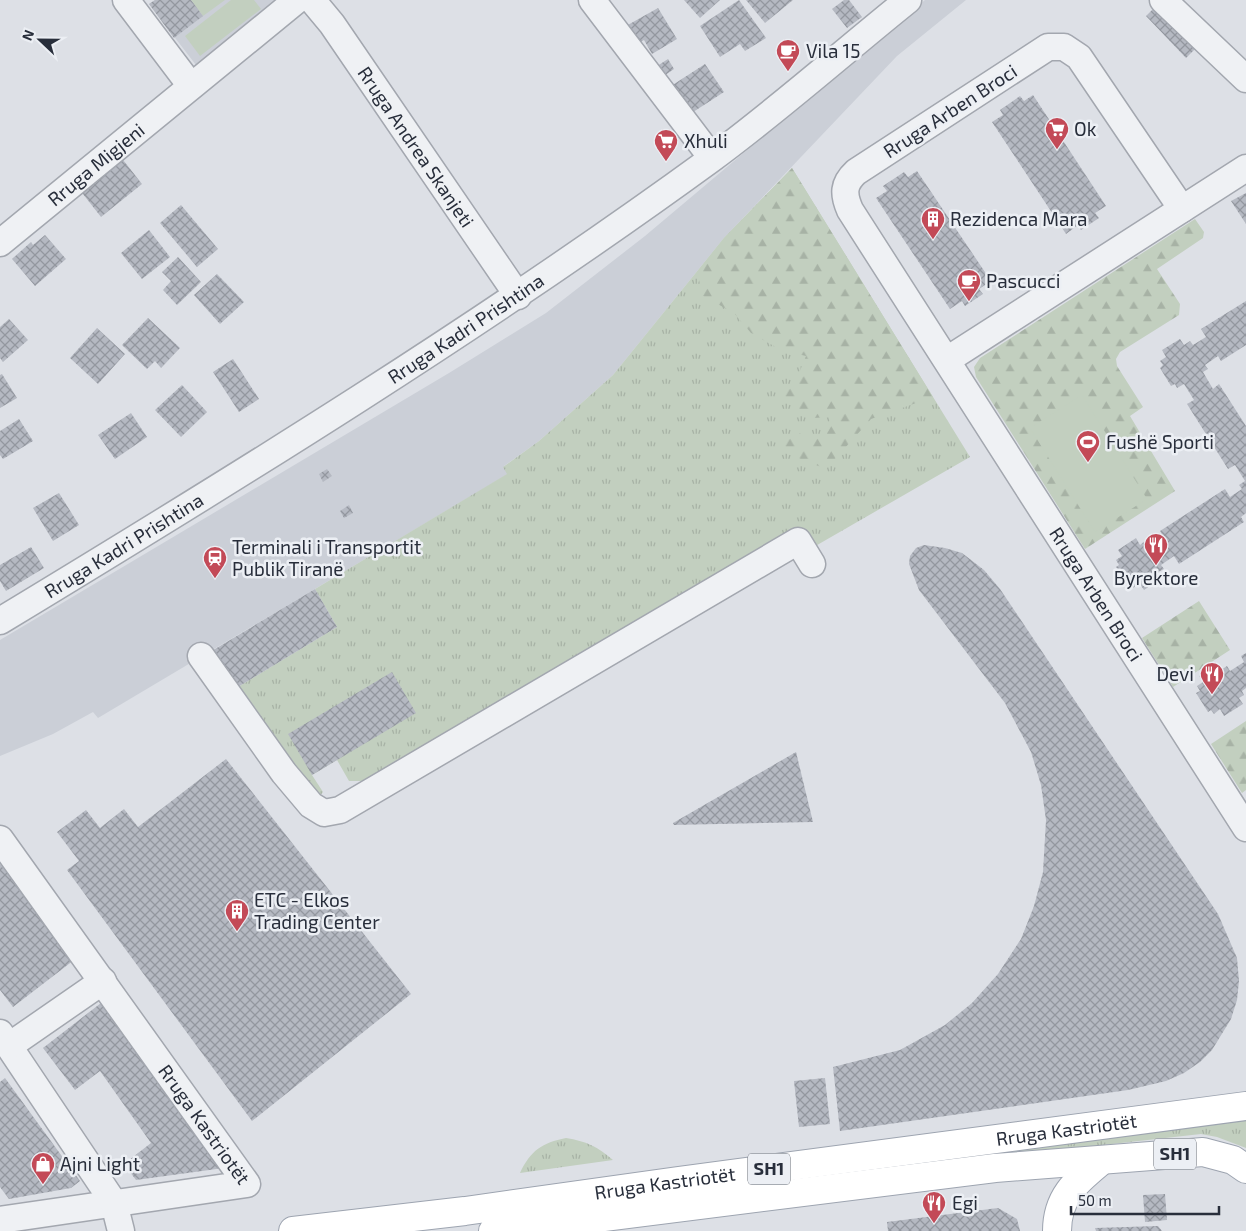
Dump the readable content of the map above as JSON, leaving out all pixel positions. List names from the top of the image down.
{
  "streets": {
    "main road": ["Rruga Kastriotët", "SH1"],
    "street": [
      "Rruga Arben Broci",
      "Rruga Andrea Skanjeti",
      "Rruga Migjeni",
      "Rruga Kadri Prishtina"
    ]
  },
  "crossings": [
    ["Rruga Andrea Skanjeti", "Rruga Kadri Prishtina"]
  ],
  "places": {
    "cafe": ["Vila 15", "Pascucci"],
    "supermarket": ["Ok", "Xhuli"],
    "building": ["Rezidenca Mara", "ETC - Elkos Trading Center"],
    "sports": ["Fushë Sporti"],
    "restaurant": ["Byrektore", "Devi", "Egi"],
    "station": ["Terminali i Transportit Publik Tiranë"],
    "shop": ["Ajni Light"]
  },
  "scale_bar": "50 m",
  "north": "left"
}
